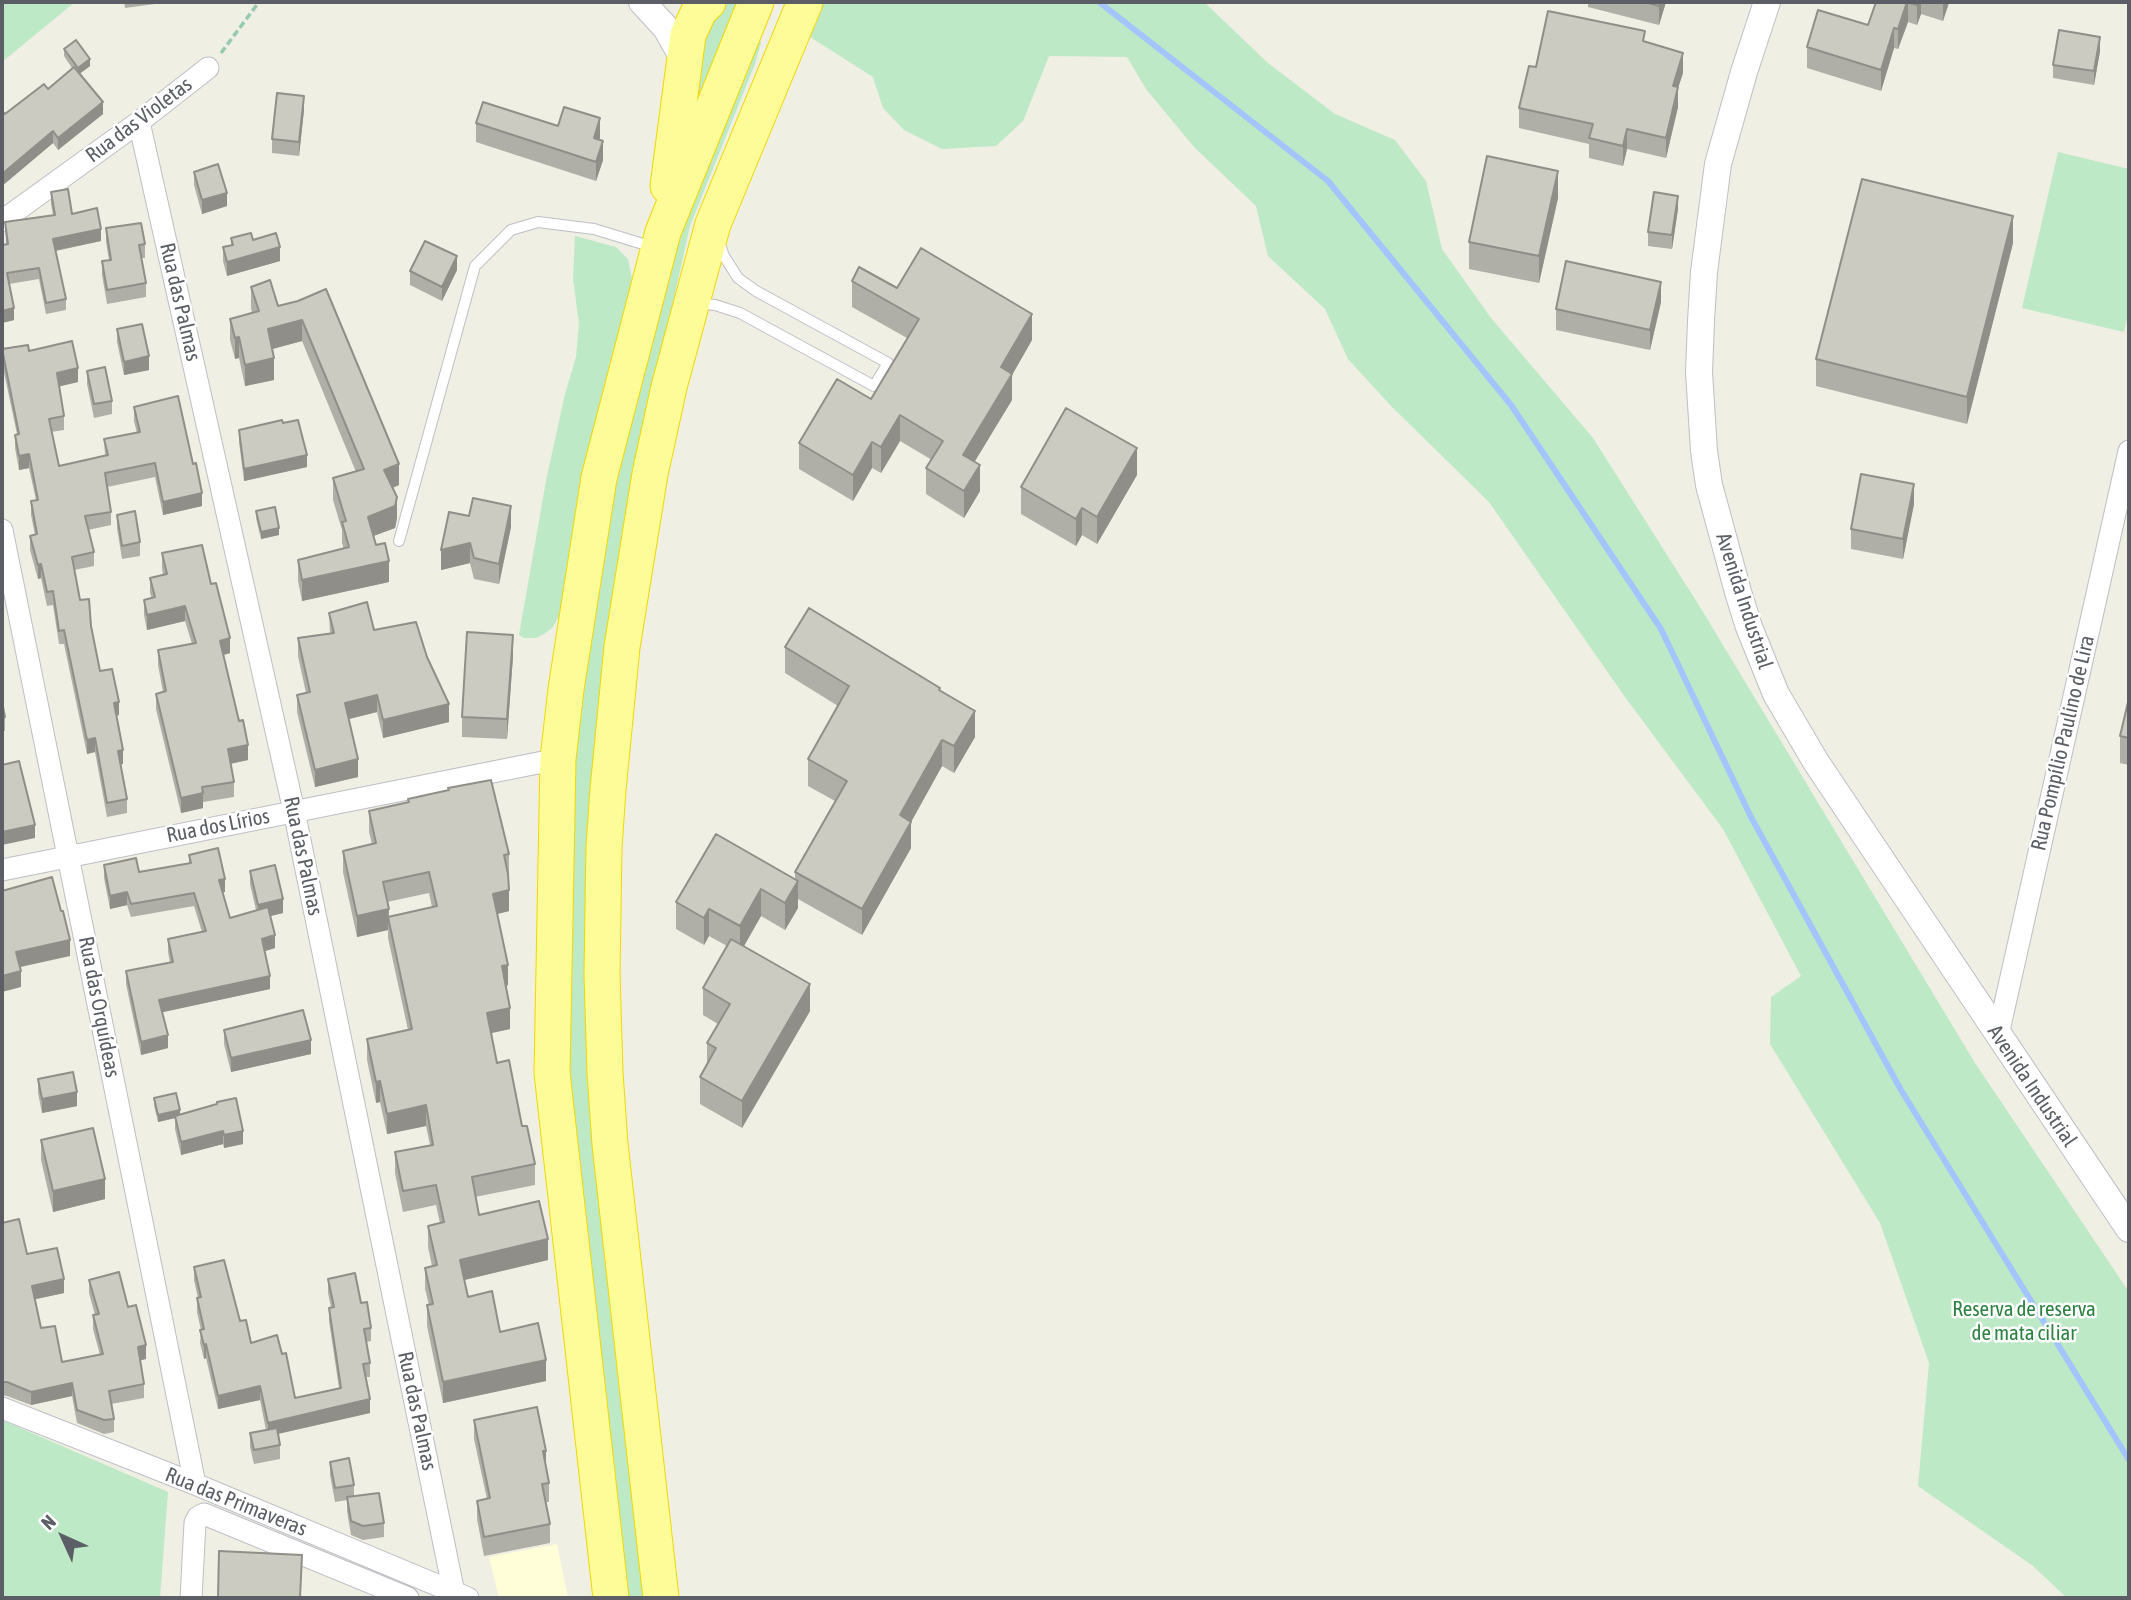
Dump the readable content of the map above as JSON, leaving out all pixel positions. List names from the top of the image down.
{
  "streets": {
    "street": [
      "Rua das Violetas",
      "Rua das Palmas",
      "Avenida Industrial",
      "Rua Pompílio Paulino de Lira",
      "Rua dos Lírios",
      "Rua das Orquídeas",
      "Rua das Primaveras"
    ]
  },
  "crossings": [
    ["Rua das Violetas", "Rua das Palmas"],
    ["Rua das Palmas", "Rua dos Lírios"],
    ["Rua das Palmas", "Rua das Primaveras"],
    ["Avenida Industrial", "Rua Pompílio Paulino de Lira"],
    ["Rua dos Lírios", "Rua das Orquídeas"],
    ["Rua das Orquídeas", "Rua das Primaveras"]
  ],
  "parks": ["Reserva de reserva de mata ciliar"],
  "north": "top left"
}
